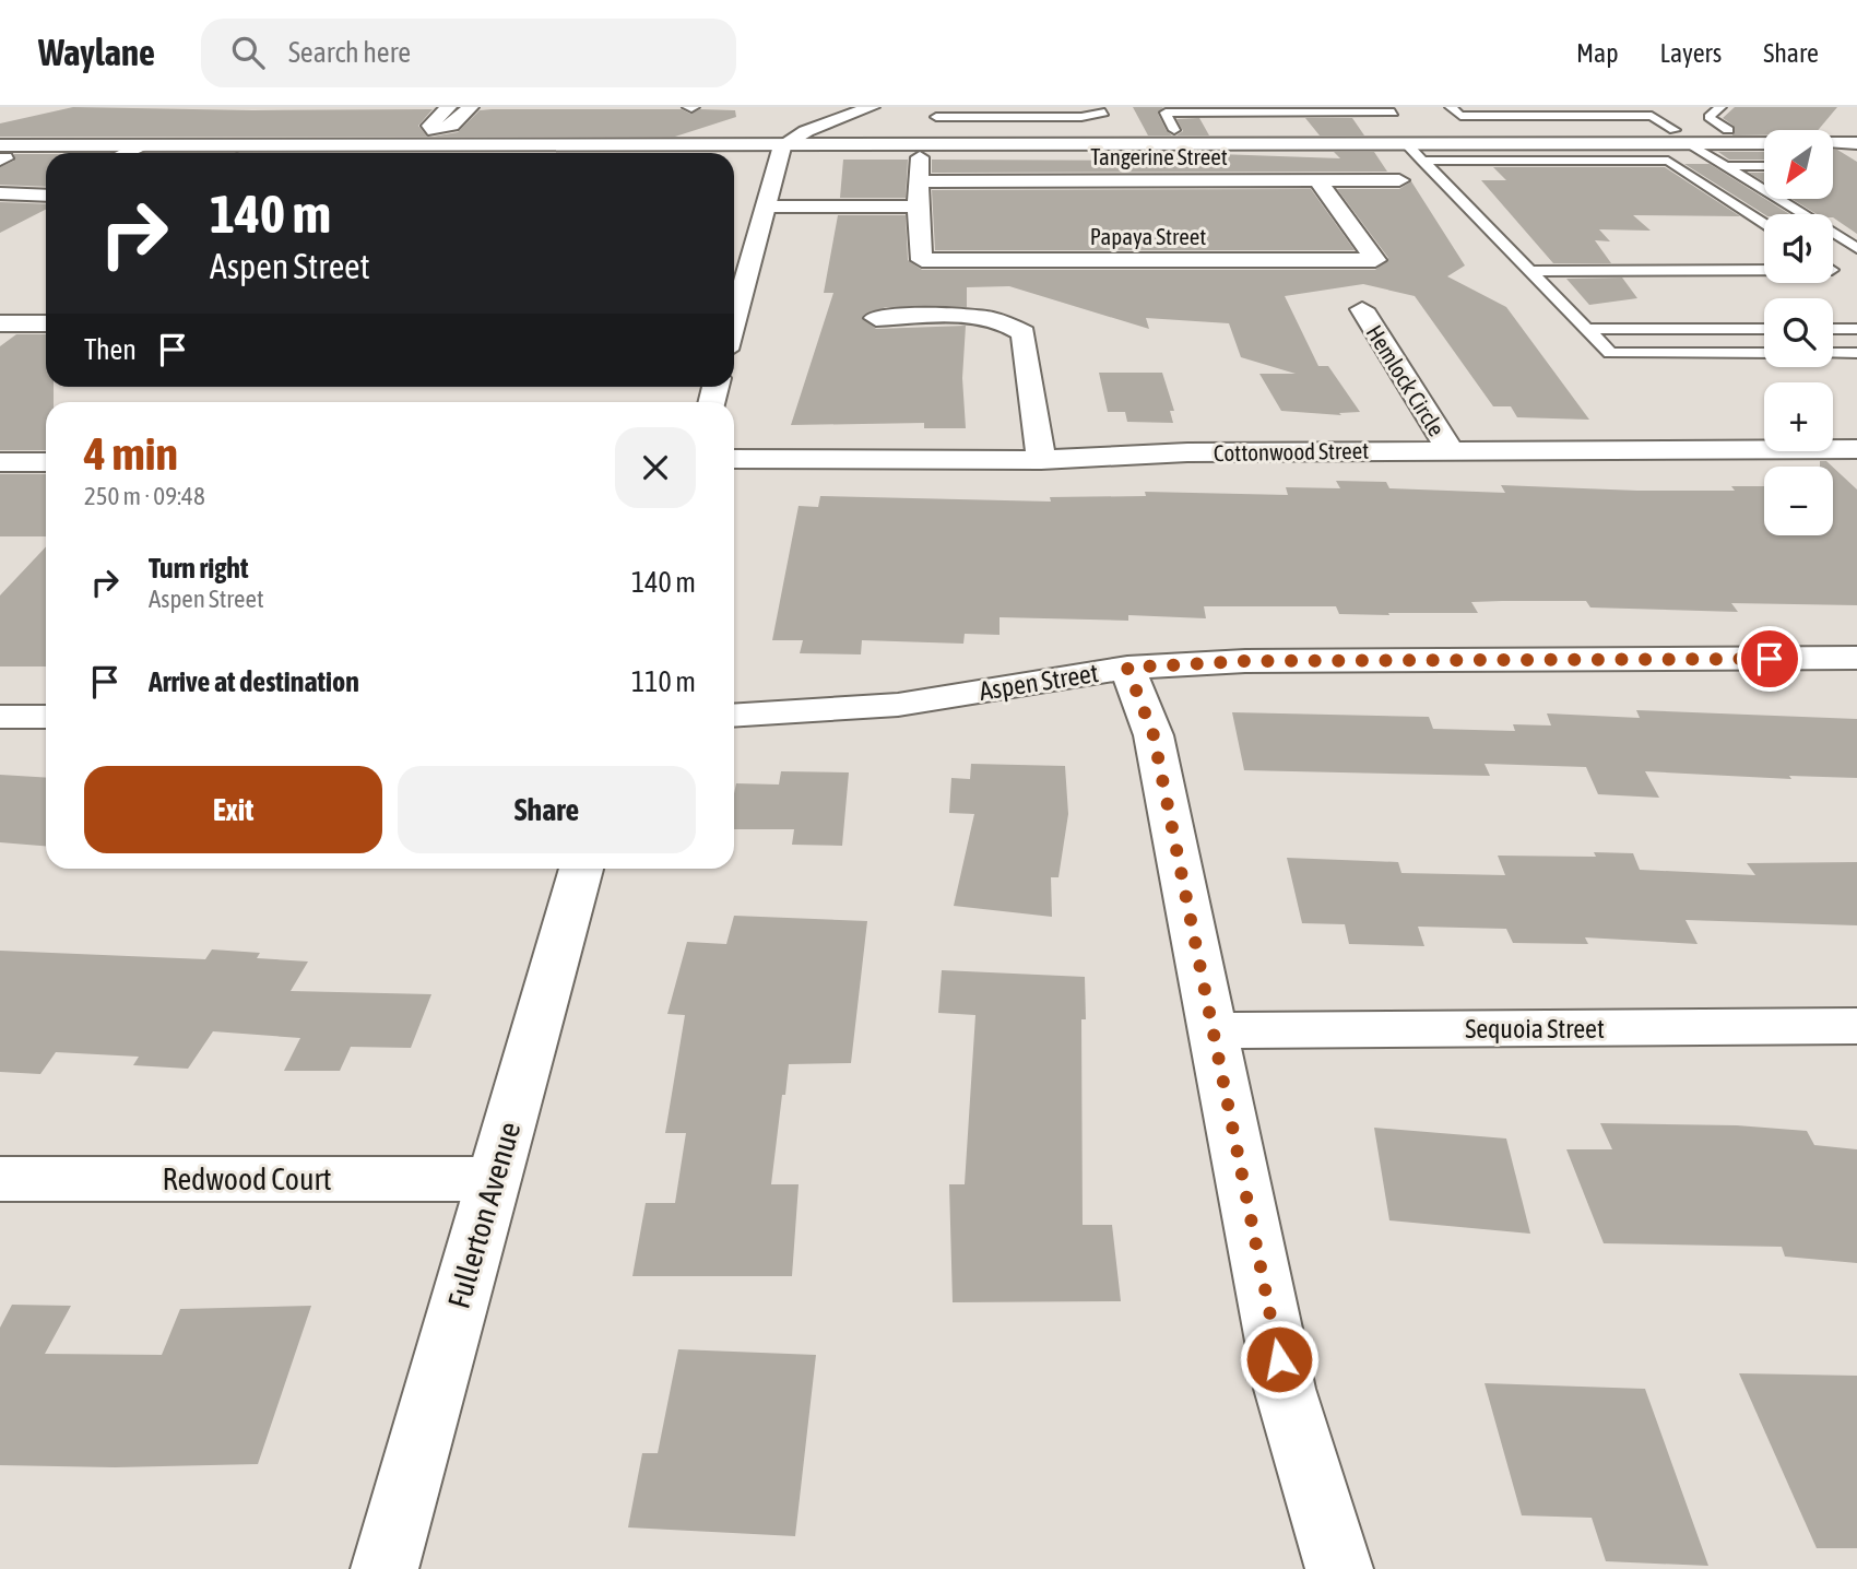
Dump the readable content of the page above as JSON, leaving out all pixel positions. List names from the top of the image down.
{
  "streets": {
    "main road": [
      "Tangerine Street",
      "Papaya Street",
      "Hemlock Circle",
      "Cottonwood Street",
      "Aspen Street",
      "Sequoia Street",
      "Redwood Court",
      "Fullerton Avenue"
    ]
  },
  "crossings": [
    ["Tangerine Street", "Papaya Street"],
    ["Hemlock Circle", "Cottonwood Street"],
    ["Redwood Court", "Fullerton Avenue"]
  ],
  "north": "bottom left",
  "page": {
    "header": "Waylane",
    "search": "Search here",
    "nav": ["Map", "Layers", "Share"],
    "map_buttons": ["+", "−"],
    "turn": ["140 m", "Aspen Street"],
    "then": "Then",
    "heading": ["4 min", "250 m · 09:48"],
    "list": [
      {
        "name": "Turn right",
        "note": "Aspen Street",
        "value": "140 m"
      },
      {
        "name": "Arrive at destination",
        "value": "110 m"
      }
    ],
    "buttons": ["Exit", "Share"]
  }
}
